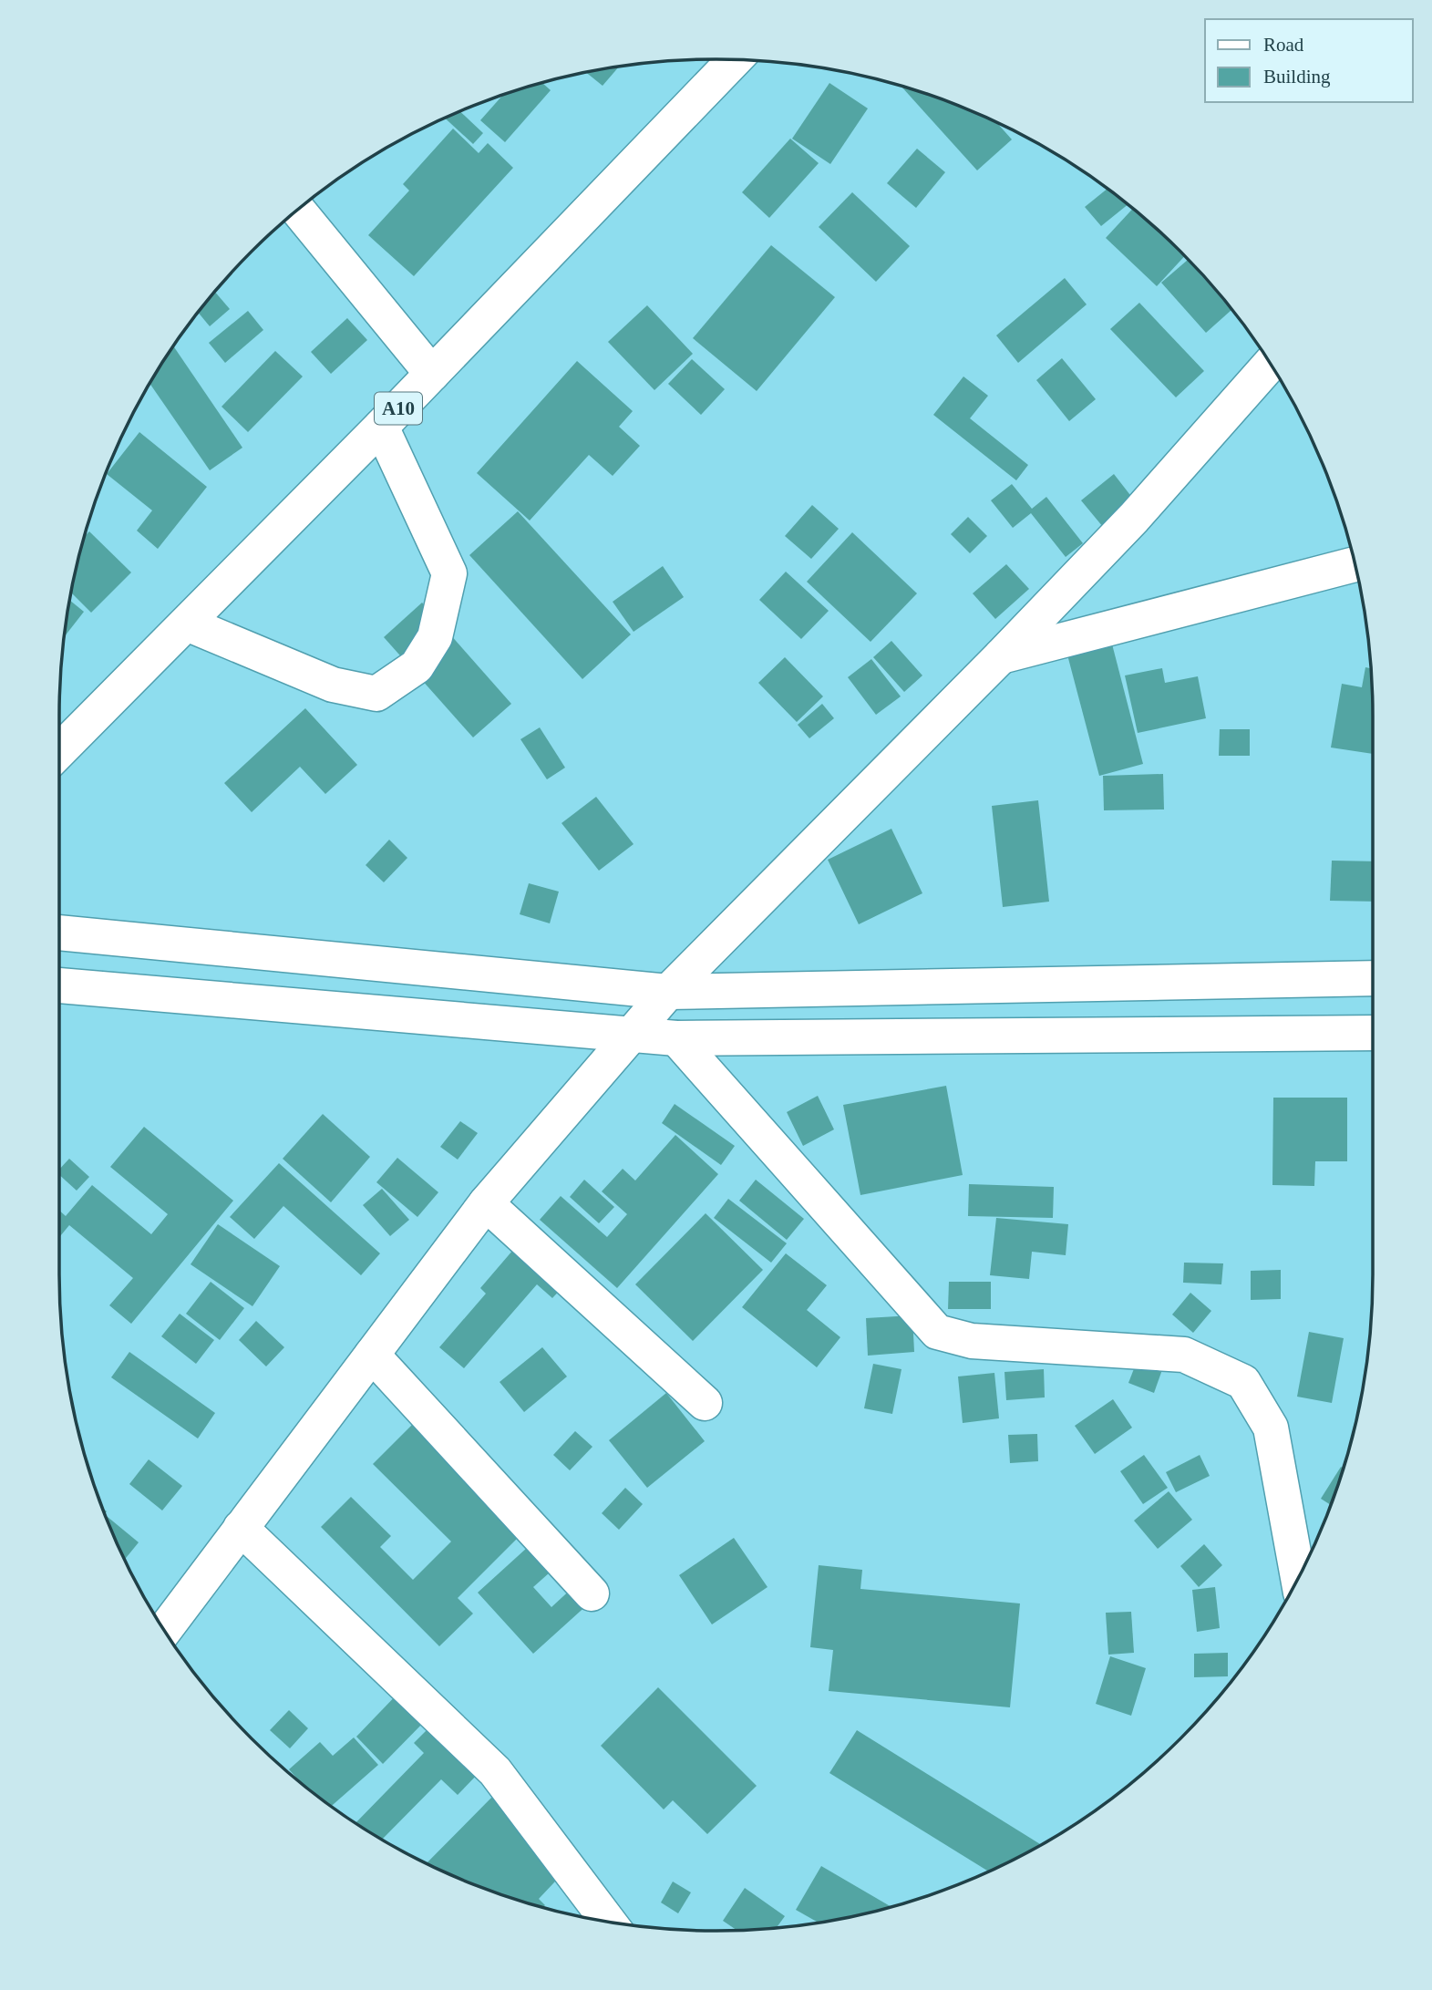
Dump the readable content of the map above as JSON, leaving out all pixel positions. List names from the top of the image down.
{
  "streets": {
    "main road": ["A10"]
  },
  "legend": ["Road", "Building"]
}
